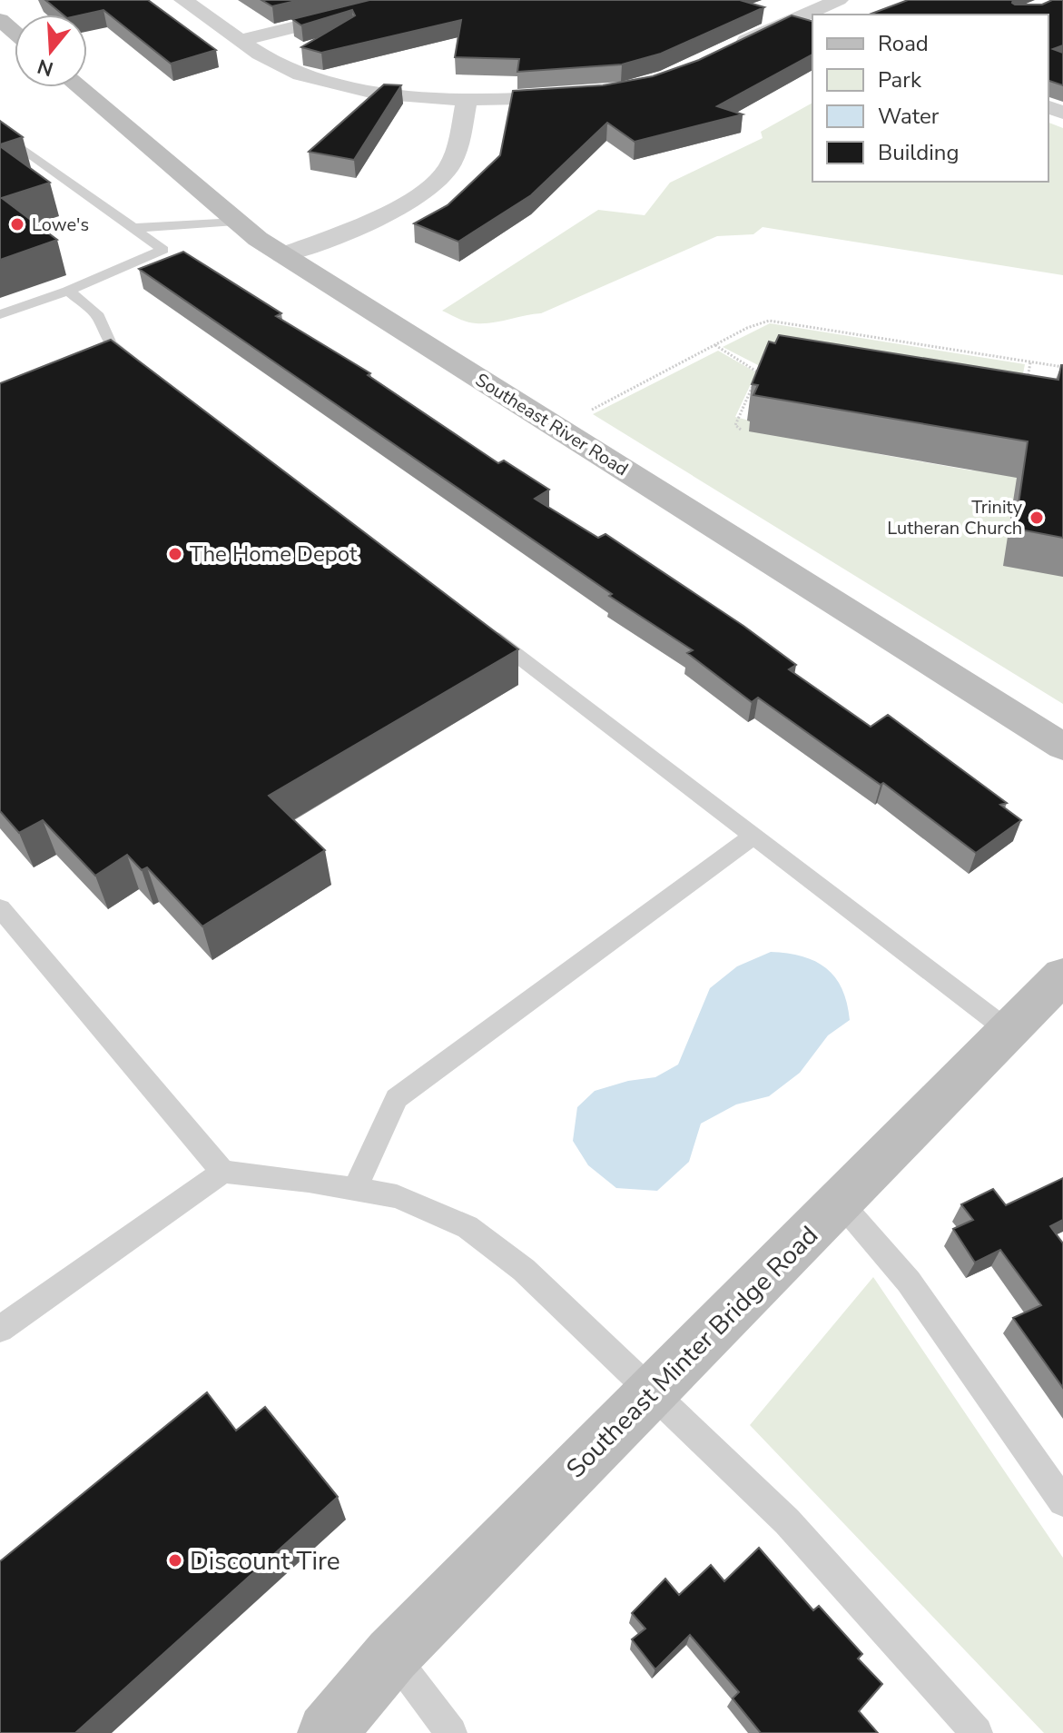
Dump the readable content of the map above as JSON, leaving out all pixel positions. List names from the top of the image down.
{
  "streets": {
    "main road": ["Southeast River Road", "Southeast Minter Bridge Road"]
  },
  "places": [
    "Lowe's",
    "Trinity Lutheran Church",
    "The Home Depot",
    "Discount Tire"
  ],
  "legend": [
    "Road",
    "Park",
    "Water",
    "Building"
  ],
  "north": "bottom"
}
